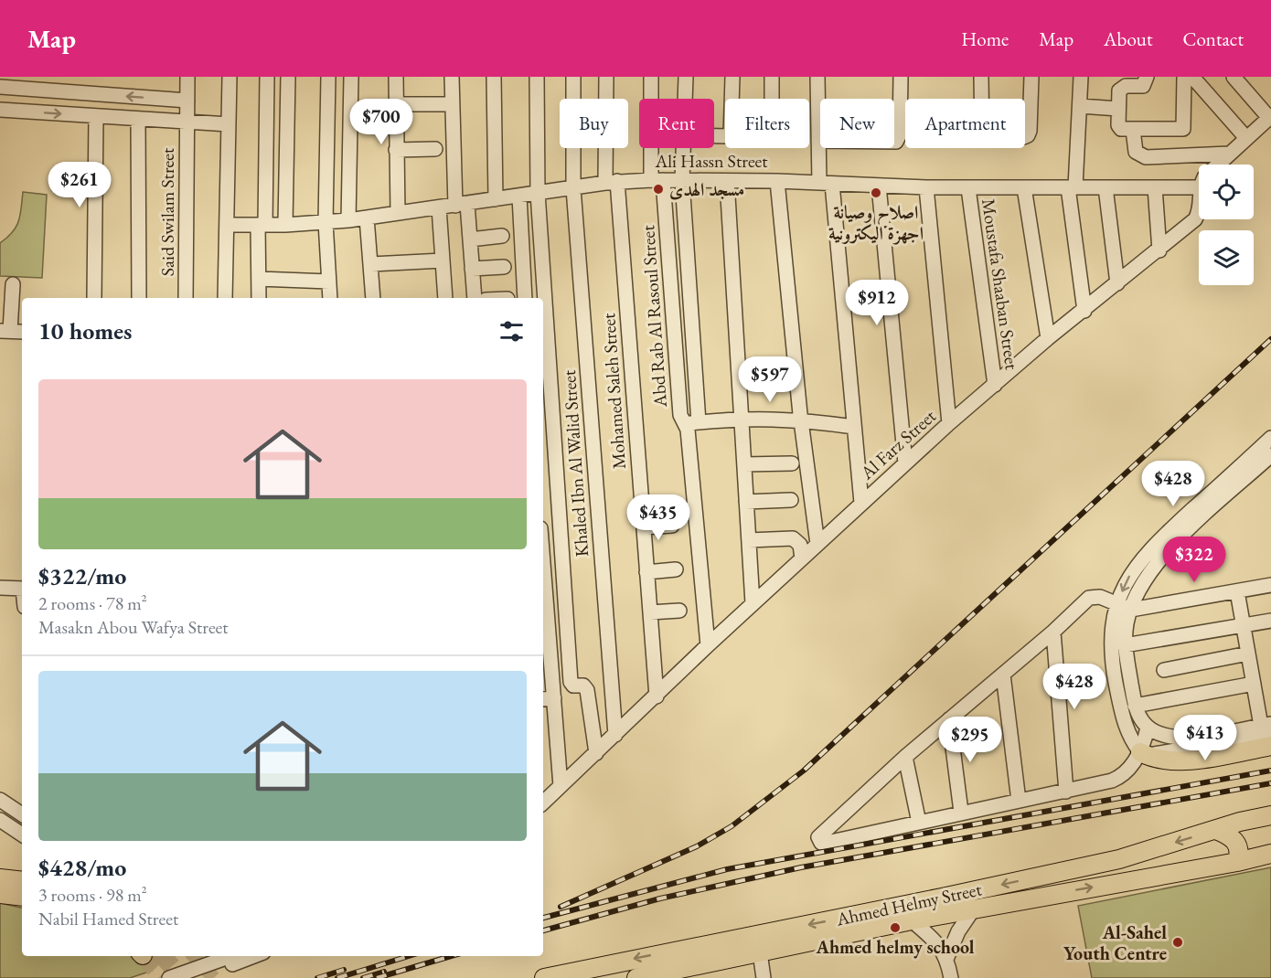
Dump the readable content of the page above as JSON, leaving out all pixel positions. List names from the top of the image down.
{
  "streets": {
    "main road": ["Ahmed Helmy Street"],
    "street": [
      "Ali Hassn Street",
      "Said Swilam Street",
      "Moustafa Shaaban Street",
      "Abd Rab Al Rasoul Street",
      "Mohamed Saleh Street",
      "Al Farz Street",
      "Khaled Ibn Al Walid Street"
    ]
  },
  "crossings": [
    ["Ali Hassn Street", "Moustafa Shaaban Street"],
    ["Ali Hassn Street", "Abd Rab Al Rasoul Street"],
    ["Ali Hassn Street", "Mohamed Saleh Street"],
    ["Ali Hassn Street", "Khaled Ibn Al Walid Street"],
    ["Moustafa Shaaban Street", "Al Farz Street"],
    ["Abd Rab Al Rasoul Street", "Al Farz Street"],
    ["Mohamed Saleh Street", "Al Farz Street"],
    ["Al Farz Street", "Khaled Ibn Al Walid Street"]
  ],
  "places": [
    "مسجد الهدى",
    "اصلاح وصيانة اجهزة اليكترونية",
    "Ahmed helmy school",
    "Al-Sahel Youth Centre"
  ],
  "page": {
    "header": "Map",
    "nav": [
      "Home",
      "Map",
      "About",
      "Contact"
    ],
    "price": [
      "$700",
      "$261",
      "$912",
      "$597",
      "$428",
      "$435",
      "$322",
      "$428",
      "$413",
      "$295"
    ],
    "chip": [
      "Buy",
      "Rent",
      "Filters",
      "New",
      "Apartment"
    ],
    "heading": "10 homes",
    "list": [
      {
        "name": "$322/mo",
        "note": "2 rooms · 78 m² · Masakn Abou Wafya Street"
      },
      {
        "name": "$428/mo",
        "note": "3 rooms · 98 m² · Nabil Hamed Street"
      }
    ]
  }
}
